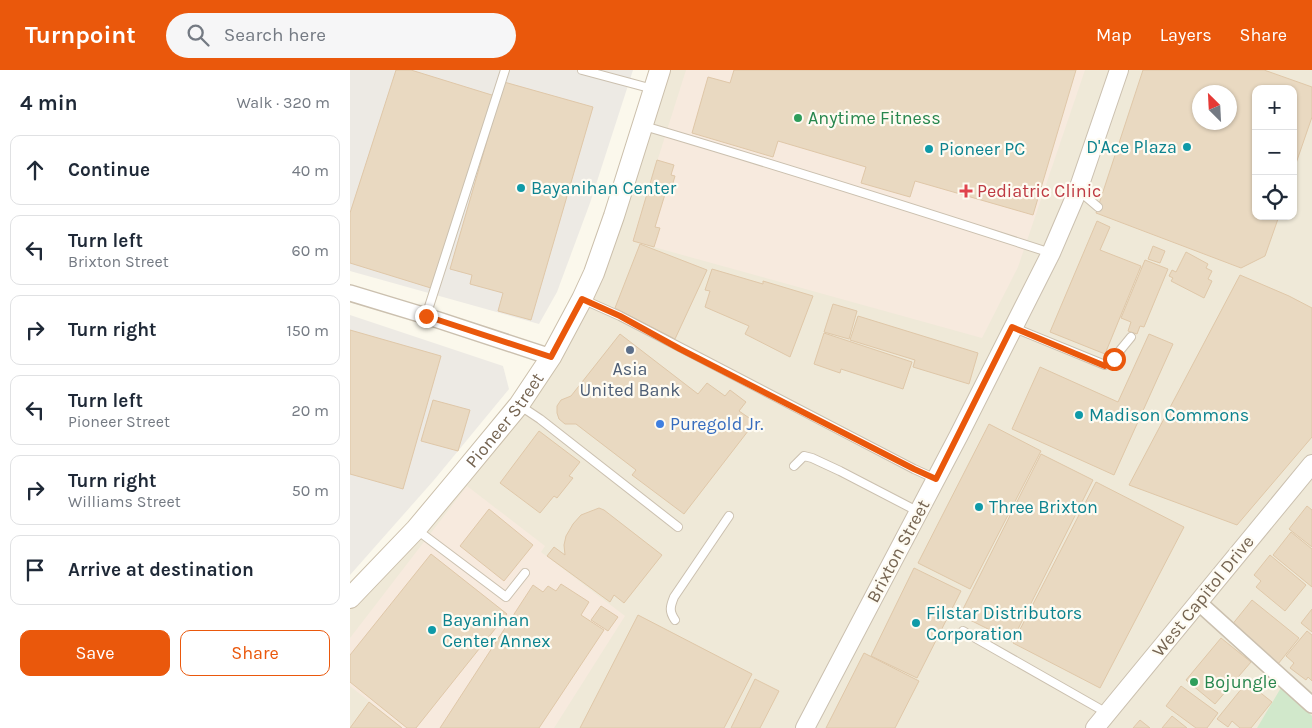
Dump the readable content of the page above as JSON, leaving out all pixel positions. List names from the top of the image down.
{
  "streets": {
    "main road": ["Pioneer Street"],
    "street": ["Brixton Street", "West Capitol Drive"]
  },
  "places": {
    "other": [
      "Anytime Fitness",
      "D'Ace Plaza",
      "Pioneer PC",
      "Bayanihan Center",
      "Asia United Bank",
      "Madison Commons",
      "Puregold Jr.",
      "Three Brixton",
      "Filstar Distributors Corporation",
      "Bayanihan Center Annex",
      "Bojungle"
    ],
    "health": ["Pediatric Clinic"]
  },
  "north": "top left",
  "page": {
    "header": "Turnpoint",
    "search": "Search here",
    "nav": ["Map", "Layers", "Share"],
    "heading": ["4 min", "Walk · 320 m"],
    "map_buttons": ["+", "−"],
    "list": [
      ["Continue", "40 m"],
      ["Turn left", "Brixton Street", "60 m"],
      ["Turn right", "150 m"],
      ["Turn left", "Pioneer Street", "20 m"],
      ["Turn right", "Williams Street", "50 m"],
      "Arrive at destination"
    ],
    "buttons": ["Save", "Share"]
  }
}
